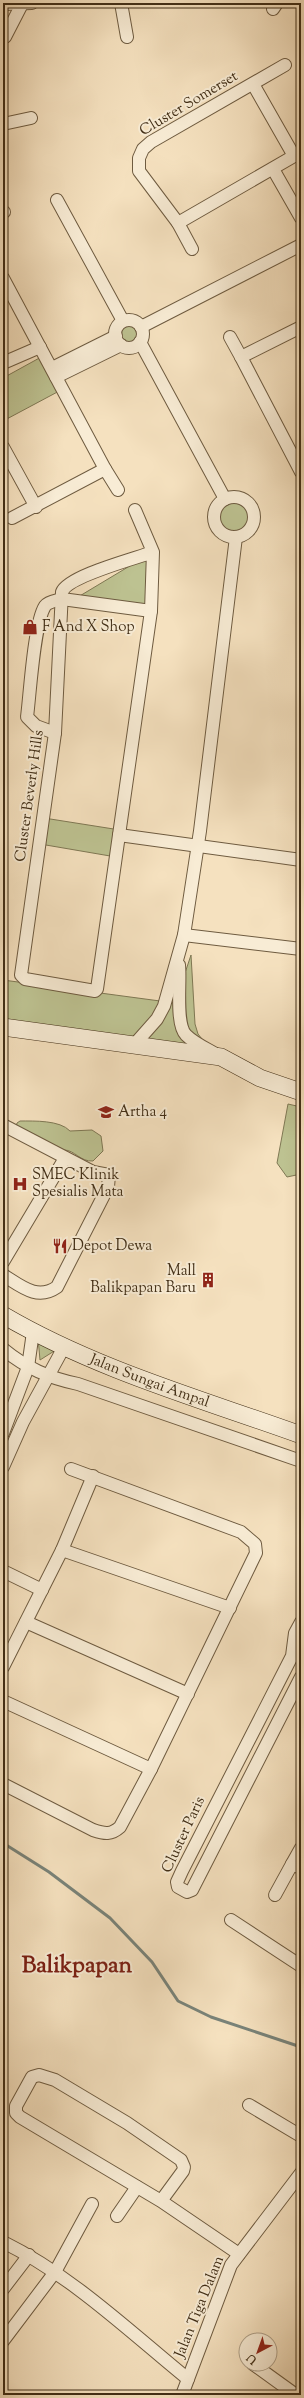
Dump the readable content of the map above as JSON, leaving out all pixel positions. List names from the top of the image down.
{
  "streets": {
    "main road": ["Jalan Sungai Ampal"],
    "street": [
      "Cluster Somerset",
      "Cluster Beverly Hills",
      "Cluster Paris",
      "Jalan Tiga Dalam"
    ]
  },
  "districts": ["Balikpapan"],
  "places": {
    "shop": ["F And X Shop"],
    "school or university": ["Artha 4"],
    "hospital": ["SMEC Klinik Spesialis Mata"],
    "restaurant": ["Depot Dewa"],
    "building": ["Mall Balikpapan Baru"]
  },
  "north": "bottom left"
}
